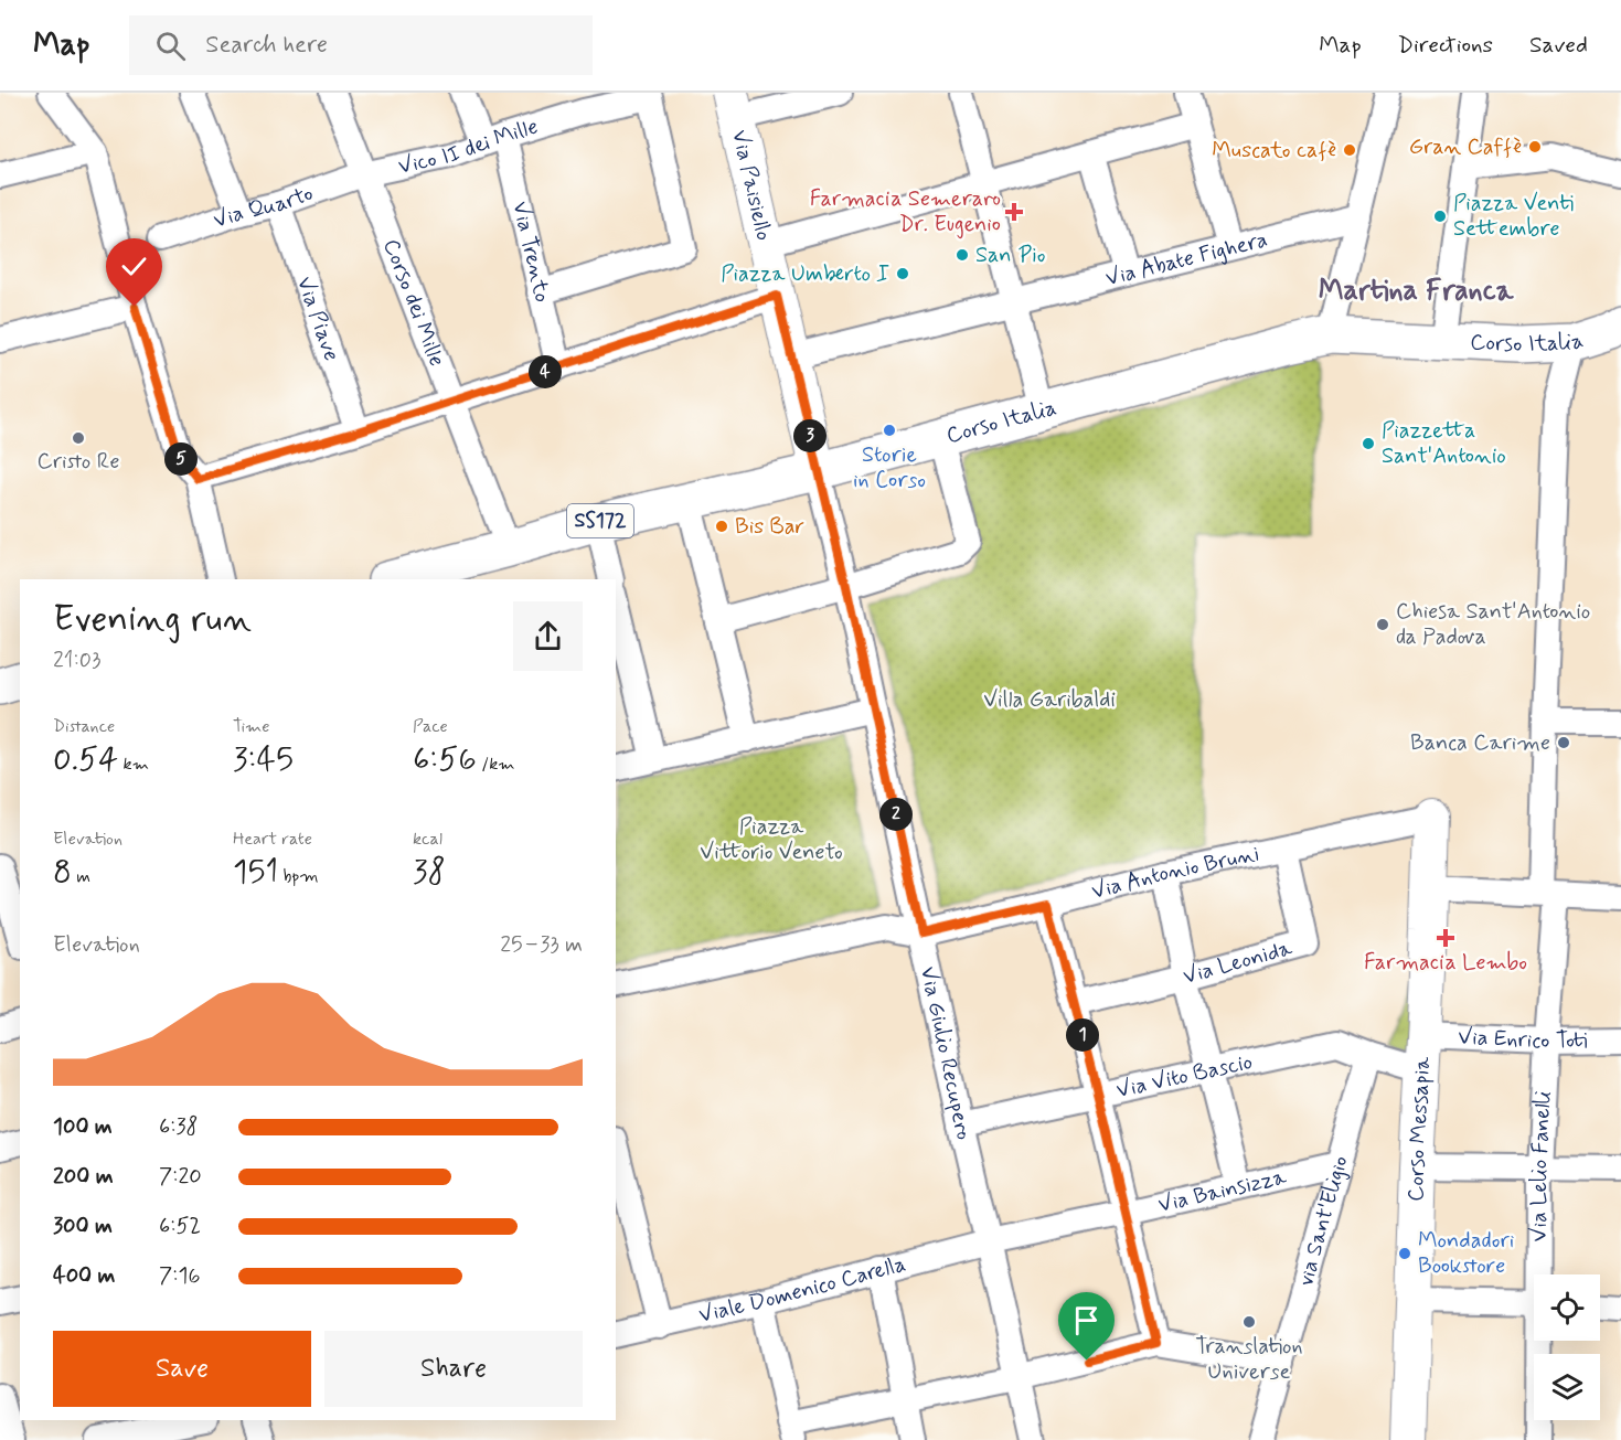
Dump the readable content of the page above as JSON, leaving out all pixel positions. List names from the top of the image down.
{
  "streets": {
    "main road": ["Corso Italia", "SS172"],
    "street": [
      "Vico II dei Mille",
      "Via Paisiello",
      "Via Quarto",
      "Via Trento",
      "Via Abate Fighera",
      "Corso dei Mille",
      "Via Piave",
      "Via Antonio Bruni",
      "Via Leonida",
      "Via Enrico Toti",
      "Via Giulio Recupero",
      "Via Vito Bascio",
      "Corso Messapia",
      "Via Lelio Fanelli",
      "Via Bainsizza",
      "via Sant'Eligio",
      "Viale Domenico Carella"
    ]
  },
  "crossings": [
    ["Vico II dei Mille", "Via Quarto"],
    ["Vico II dei Mille", "Via Trento"],
    ["Vico II dei Mille", "Corso dei Mille"],
    ["Via Paisiello", "Corso Italia"],
    ["Via Paisiello", "Via Giulio Recupero"],
    ["Via Quarto", "Corso dei Mille"],
    ["Via Quarto", "Via Piave"],
    ["Corso dei Mille", "Corso Italia"],
    ["Corso Italia", "Via Giulio Recupero"],
    ["Corso Italia", "Via Lelio Fanelli"],
    ["Via Antonio Bruni", "Via Leonida"],
    ["Via Antonio Bruni", "Via Giulio Recupero"],
    ["Via Antonio Bruni", "Corso Messapia"],
    ["Via Enrico Toti", "Corso Messapia"],
    ["Via Enrico Toti", "Via Lelio Fanelli"],
    ["Via Giulio Recupero", "Via Vito Bascio"],
    ["Via Giulio Recupero", "Via Bainsizza"],
    ["Via Giulio Recupero", "Viale Domenico Carella"],
    ["Via Vito Bascio", "via Sant'Eligio"],
    ["Via Bainsizza", "via Sant'Eligio"],
    ["Via Bainsizza", "Viale Domenico Carella"]
  ],
  "districts": ["Martina Franca"],
  "parks": ["Villa Garibaldi", "Piazza Vittorio Veneto"],
  "places": {
    "other": [
      "Gran Caffè",
      "Muscato cafè",
      "Piazza Venti Settembre",
      "San Pio",
      "Piazza Umberto I",
      "Storie in Corso",
      "Cristo Re",
      "Piazzetta Sant'Antonio",
      "Bis Bar",
      "Chiesa Sant'Antonio da Padova",
      "Banca Carime",
      "Mondadori Bookstore",
      "Translation Universe"
    ],
    "health": ["Farmacia Semeraro Dr. Eugenio", "Farmacia Lembo"]
  },
  "page": {
    "header": "Map",
    "search": "Search here",
    "nav": ["Map", "Directions", "Saved"],
    "pins": [
      "4",
      "3",
      "5",
      "2",
      "1"
    ],
    "heading": ["Evening run", "21:03"],
    "stats": [
      ["Distance", "0.54 km"],
      ["Time", "3:45"],
      ["Pace", "6:56 /km"],
      ["Elevation", "8 m"],
      ["Heart rate", "151 bpm"],
      ["kcal", "38"]
    ],
    "chart": ["Elevation", "25–33 m"],
    "list": [
      {
        "name": "100 m",
        "note": "6:38"
      },
      {
        "name": "200 m",
        "note": "7:20"
      },
      {
        "name": "300 m",
        "note": "6:52"
      },
      {
        "name": "400 m",
        "note": "7:16"
      }
    ],
    "buttons": ["Save", "Share"]
  }
}
